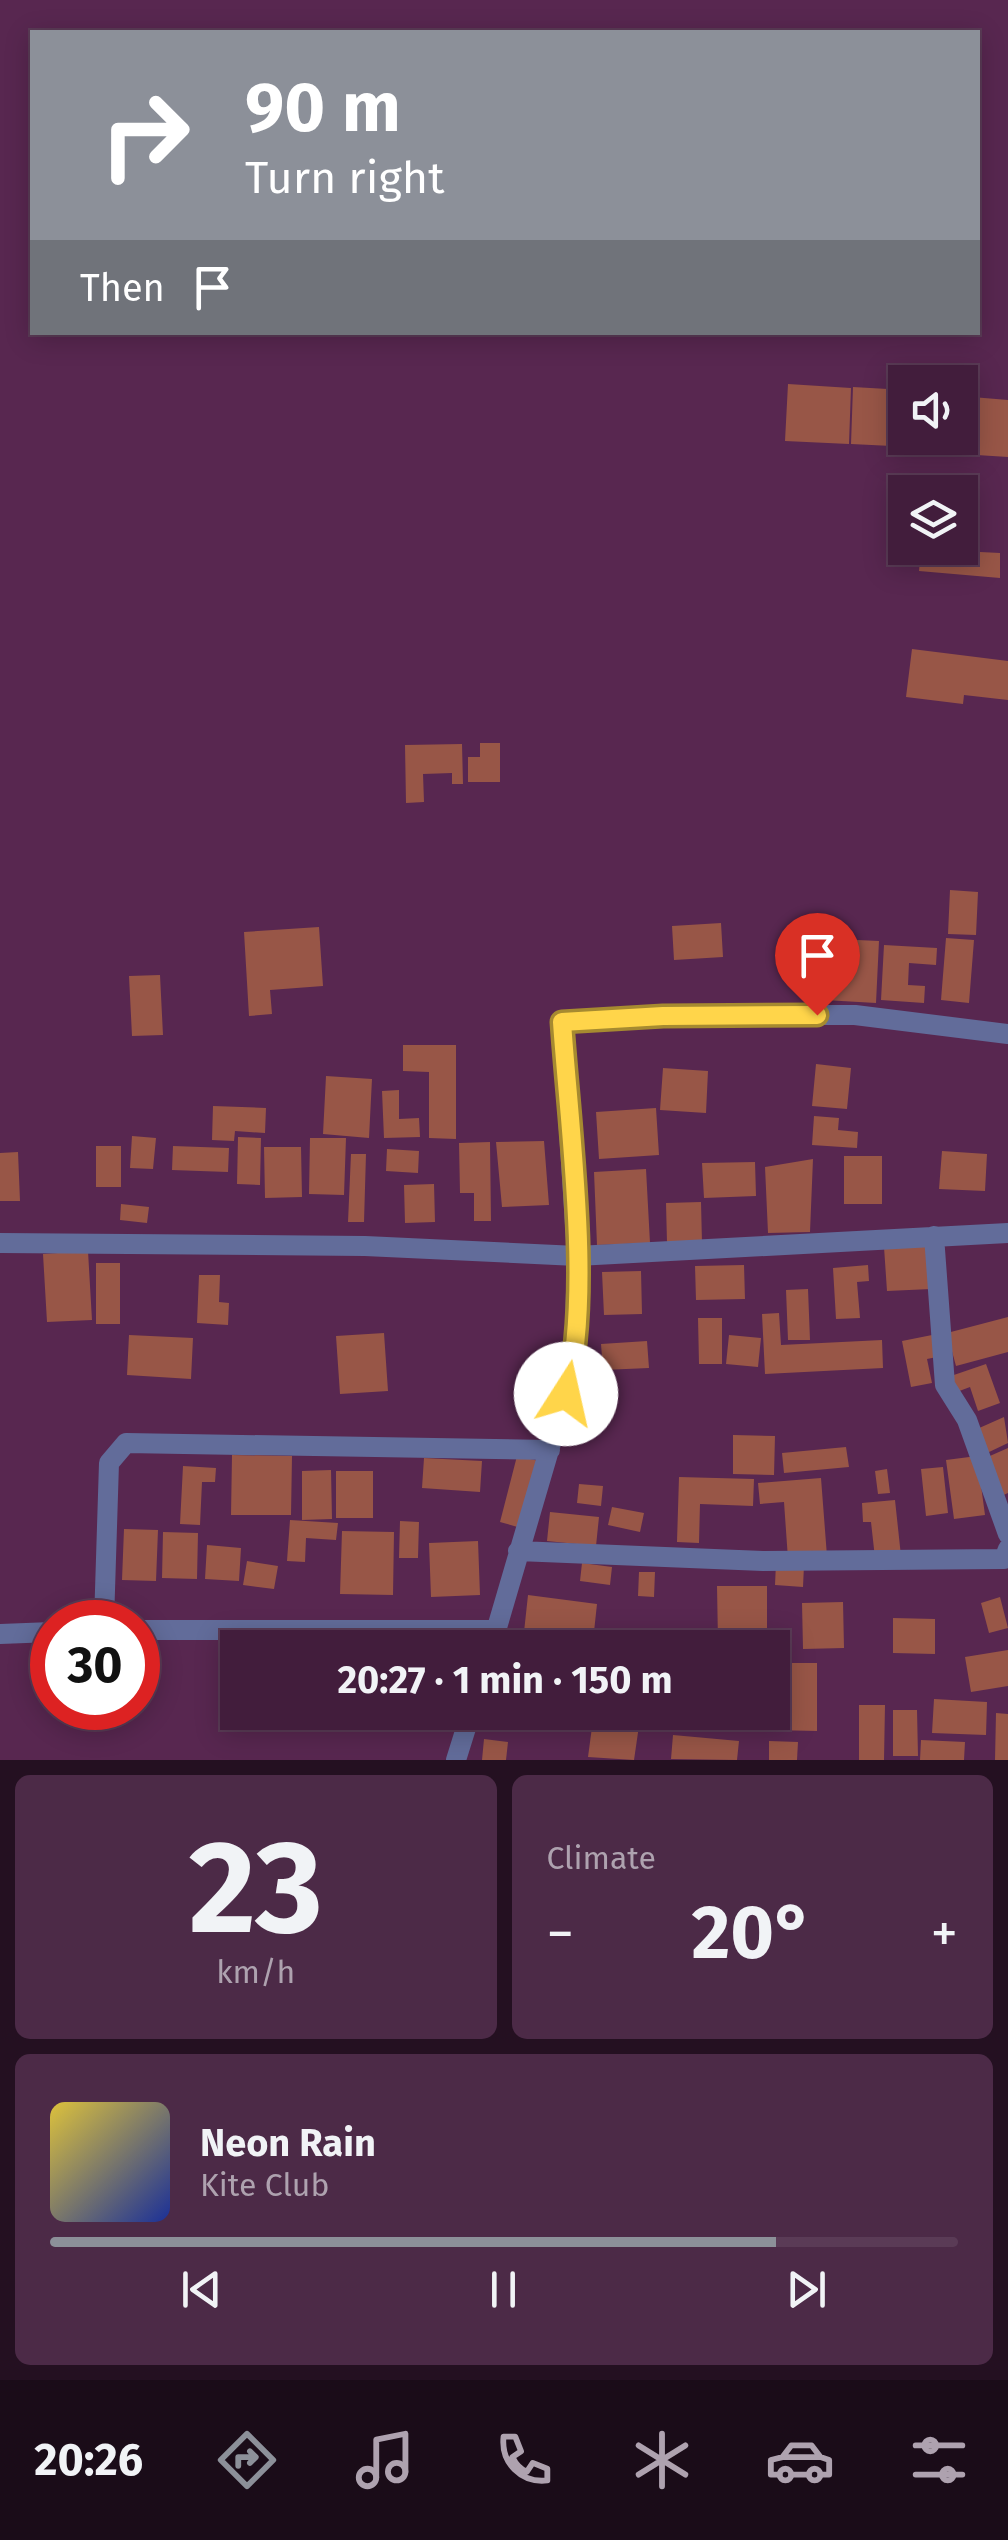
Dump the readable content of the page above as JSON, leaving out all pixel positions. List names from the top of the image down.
{
  "page": {
    "turn": ["90 m", "Turn right"],
    "then": "Then",
    "limit": "30",
    "trip": "20:27 · 1 min · 150 m",
    "tile": [
      ["23", "km/h"],
      "Climate"
    ],
    "heat": ["−", "20°", "+"],
    "song": ["Neon Rain", "Kite Club"],
    "tabs": "20:26"
  }
}
